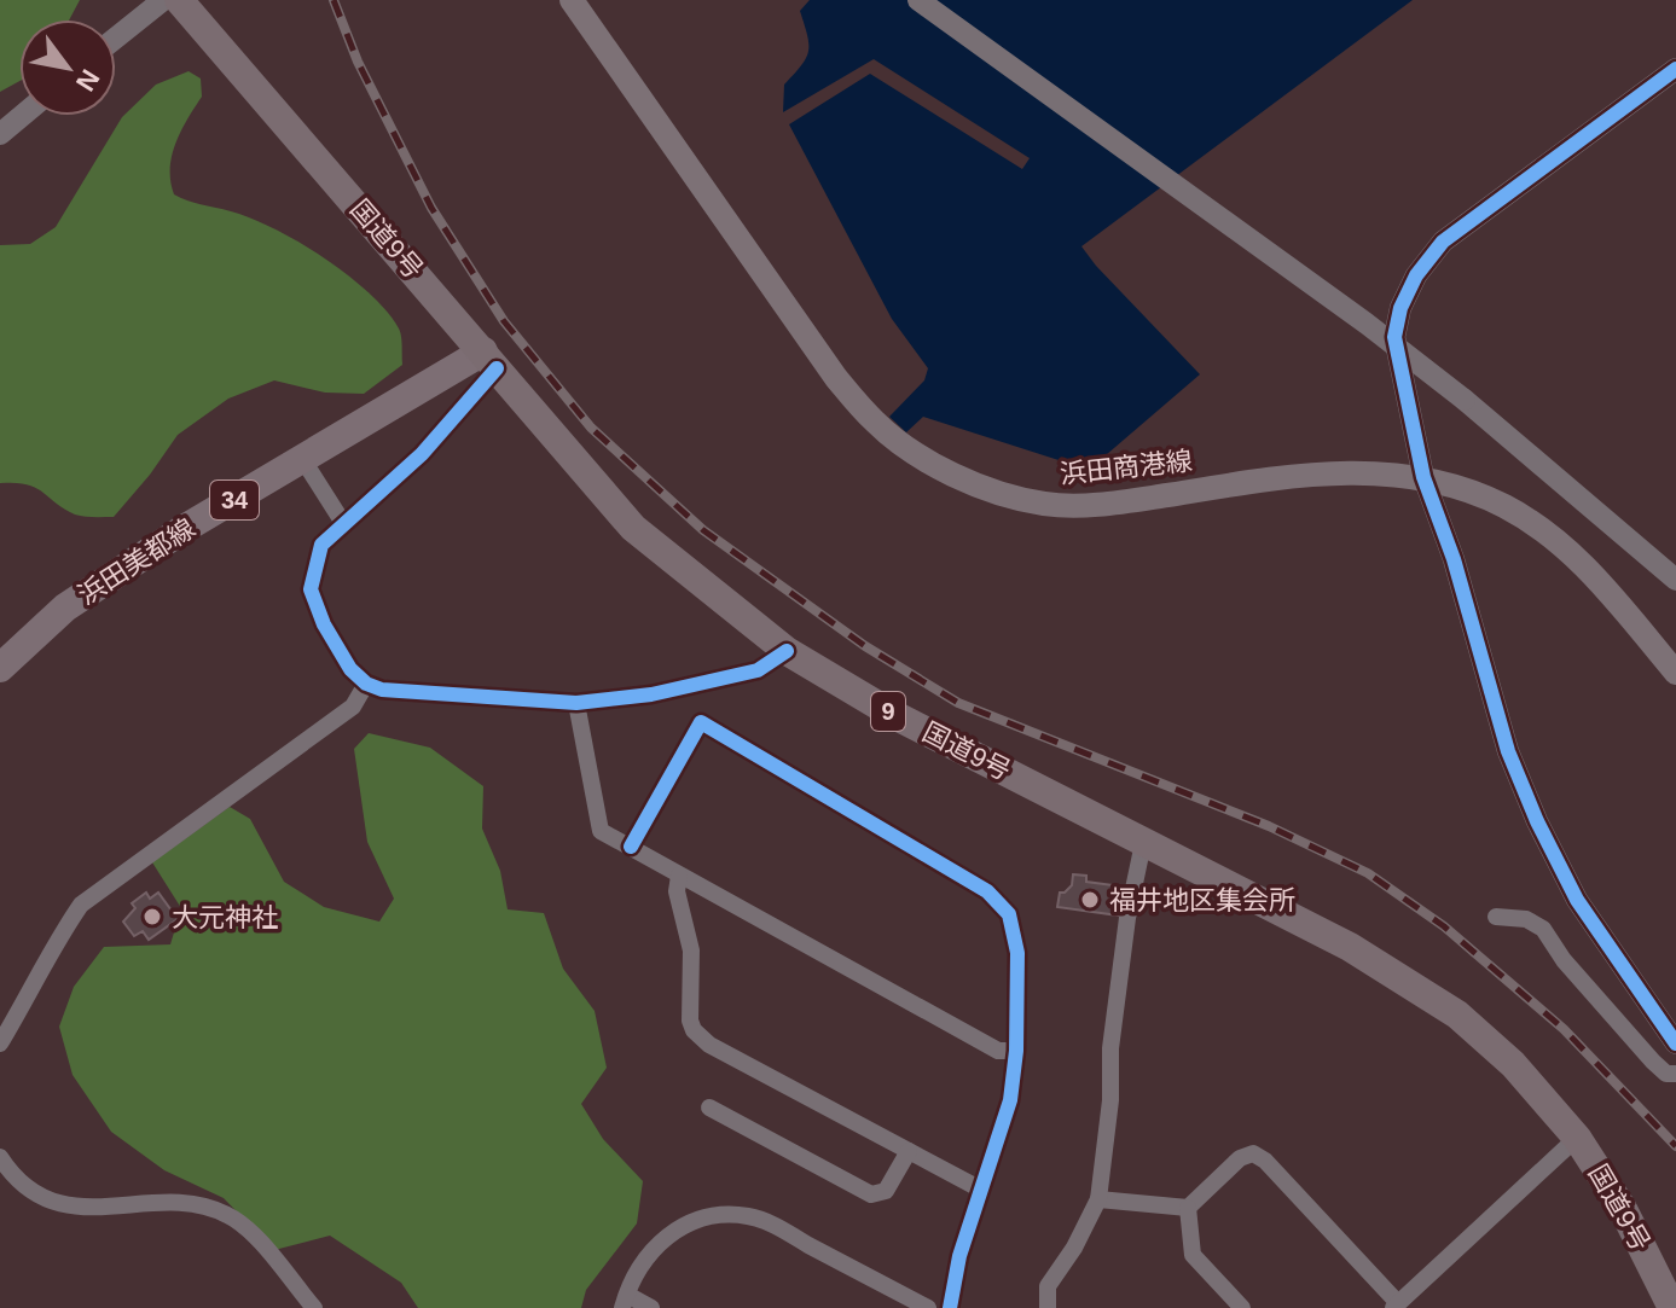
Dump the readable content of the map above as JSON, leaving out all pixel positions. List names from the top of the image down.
{
  "streets": {
    "highway": ["国道9号", "9"],
    "main road": ["浜田商港線", "34", "浜田美都線"]
  },
  "crossings": [
    ["国道9号", "浜田美都線"]
  ],
  "places": ["福井地区集会所", "大元神社"],
  "north": "bottom right"
}
